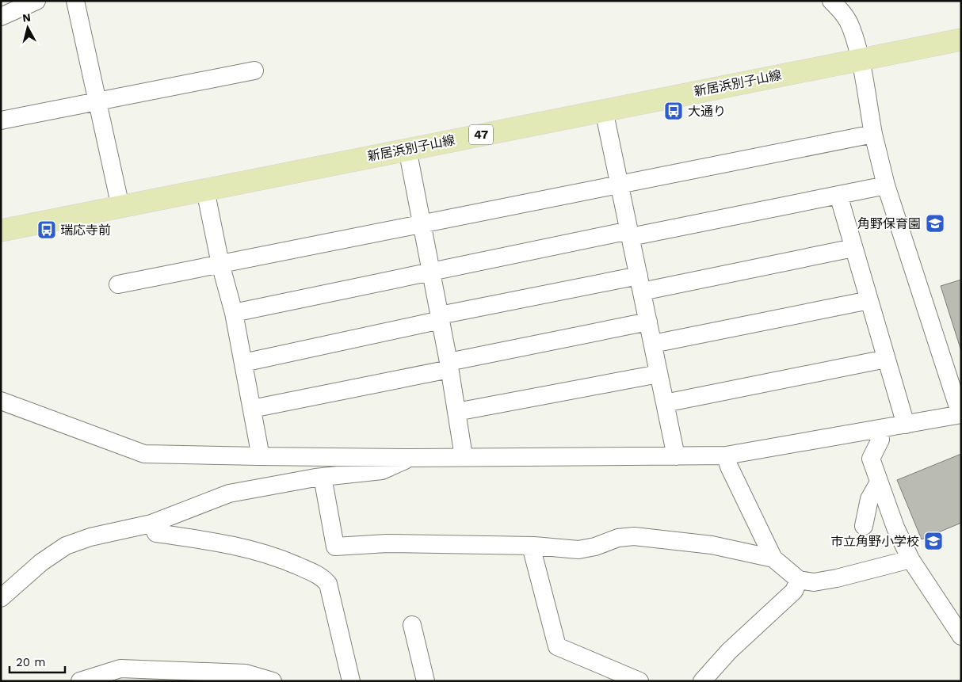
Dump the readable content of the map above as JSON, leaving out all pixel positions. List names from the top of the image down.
{
  "streets": {
    "main road": ["新居浜別子山線", "47"]
  },
  "places": {
    "bus stop": ["大通り", "瑞応寺前"],
    "school or university": ["角野保育園", "市立角野小学校"]
  },
  "scale_bar": "20 m",
  "north": "top"
}
